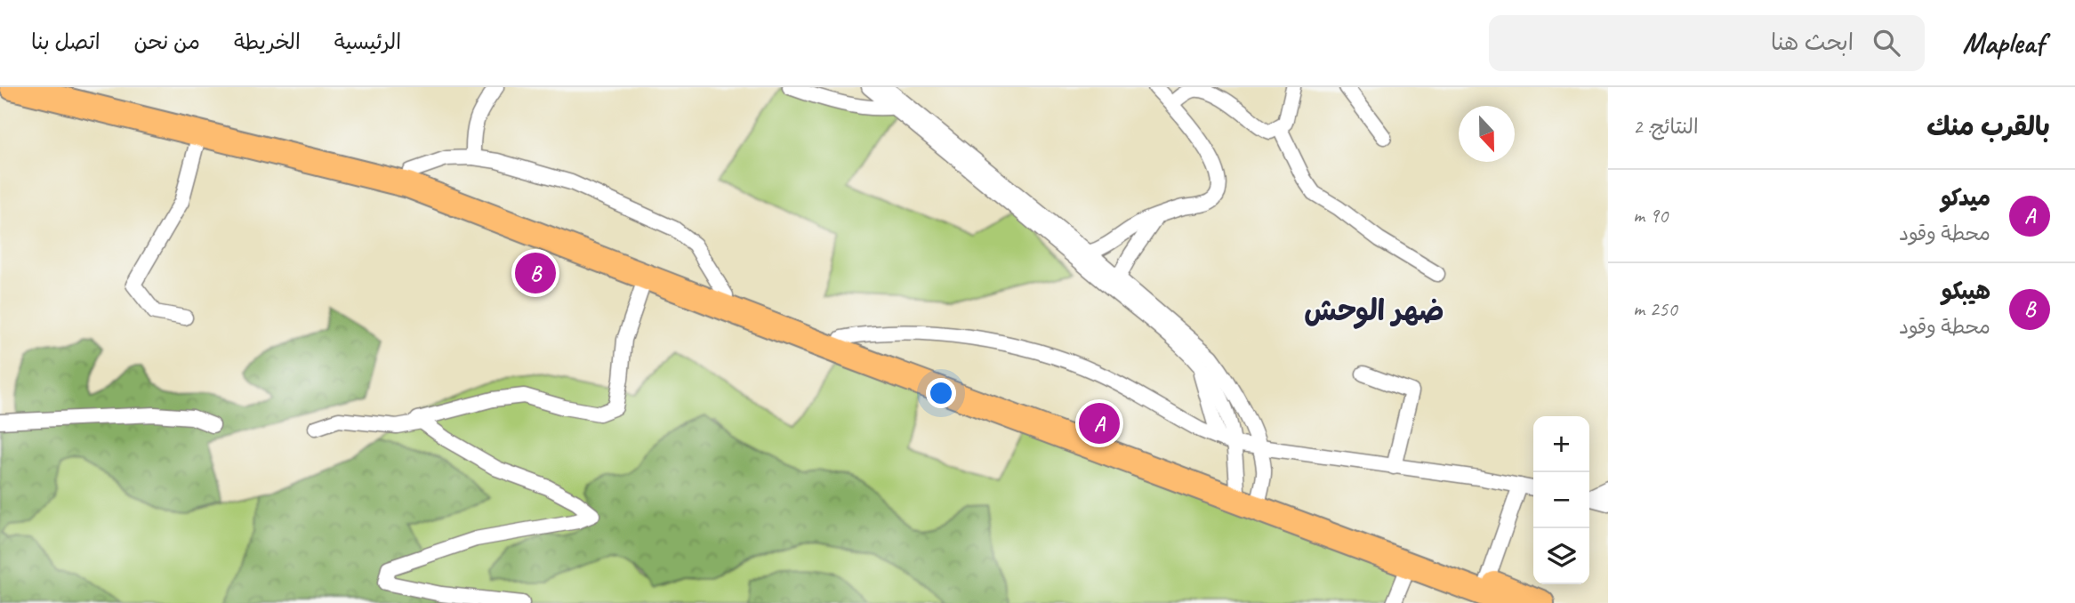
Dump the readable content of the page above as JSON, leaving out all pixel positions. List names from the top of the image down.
{
  "districts": ["ضهر الوحش"],
  "north": "bottom",
  "page": {
    "header": "Mapleaf",
    "search": "ابحث هنا",
    "nav": [
      "الرئيسية",
      "الخريطة",
      "من نحن",
      "اتصل بنا"
    ],
    "heading": ["بالقرب منك", "النتائج: 2"],
    "list": [
      {
        "mark": "A",
        "name": "ميدكو",
        "note": "محطة وقود",
        "value": "90 m"
      },
      {
        "mark": "B",
        "name": "هيبكو",
        "note": "محطة وقود",
        "value": "250 m"
      }
    ],
    "pins": ["B", "A"],
    "map_buttons": ["+", "−"]
  }
}
